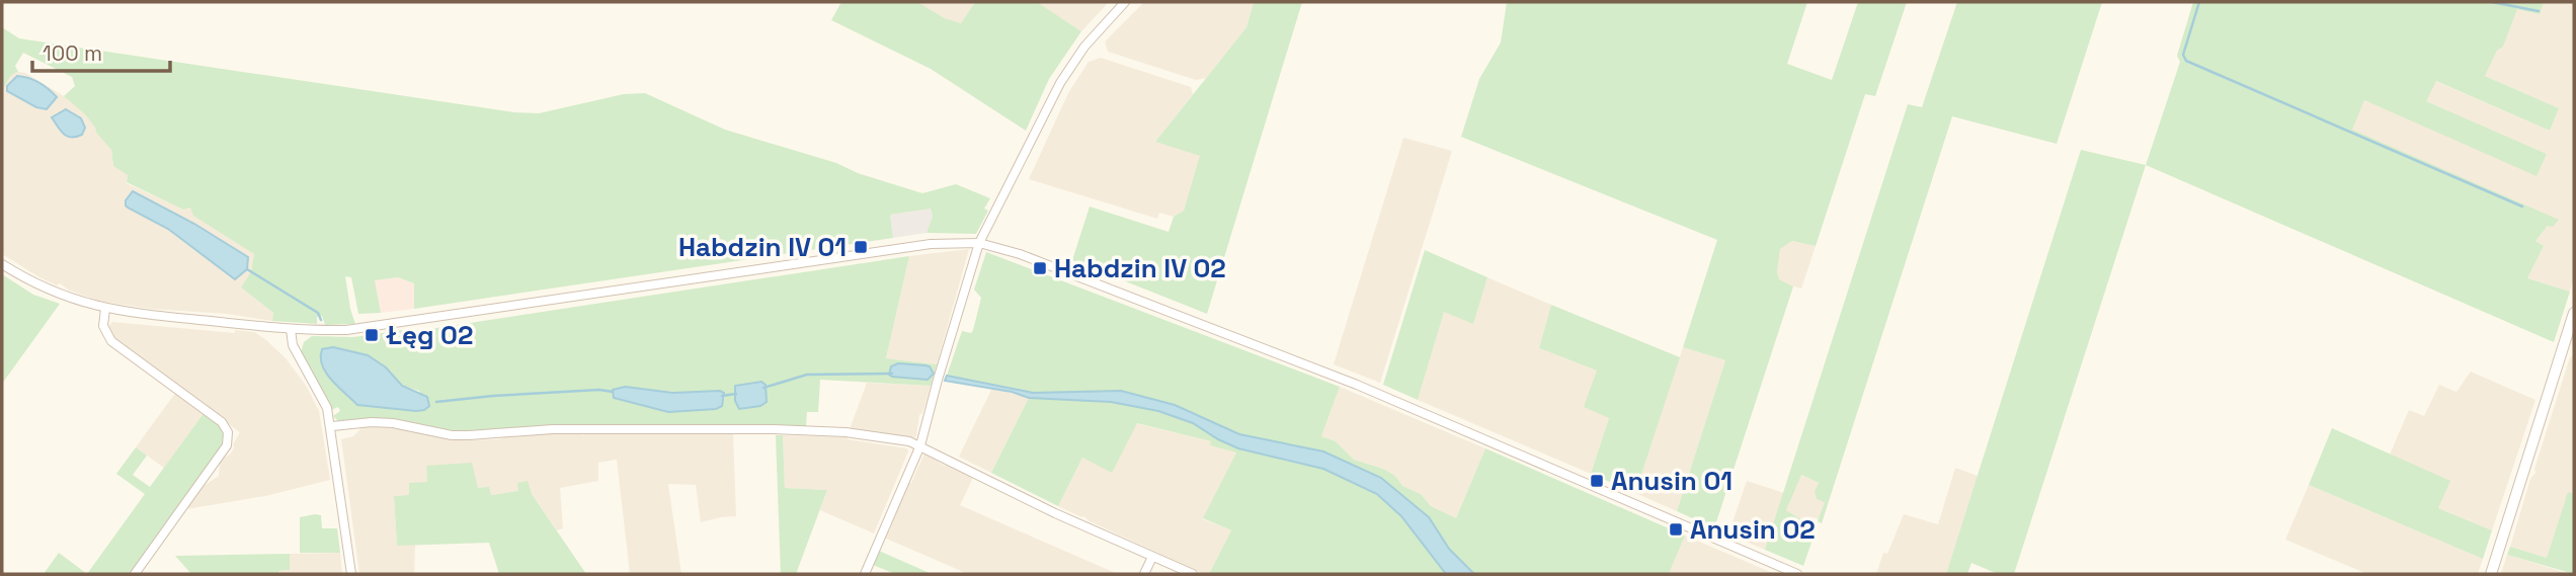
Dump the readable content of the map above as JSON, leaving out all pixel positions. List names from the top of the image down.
{
  "places": {
    "transit": [
      "Habdzin IV 01",
      "Habdzin IV 02",
      "Łęg 02",
      "Anusin 01",
      "Anusin 02"
    ]
  },
  "scale_bar": "100 m"
}
